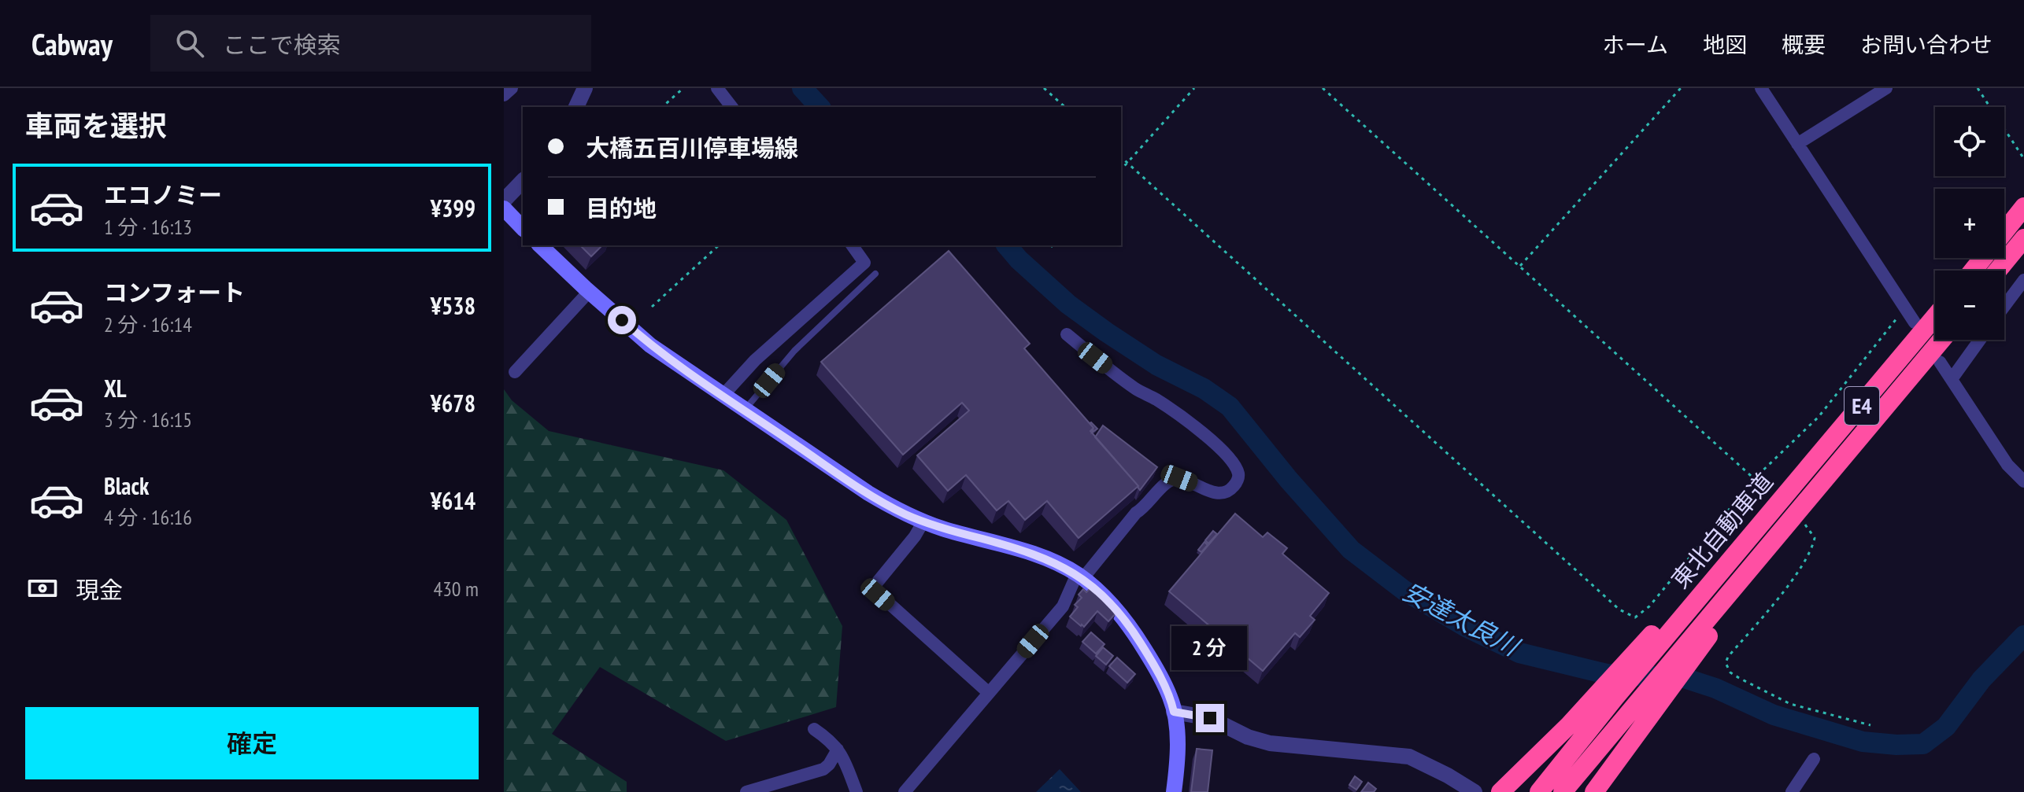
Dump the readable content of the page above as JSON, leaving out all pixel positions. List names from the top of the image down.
{
  "streets": {
    "highway": ["E4", "東北自動車道"]
  },
  "water": ["安達太良川"],
  "page": {
    "header": "Cabway",
    "search": "ここで検索",
    "nav": [
      "ホーム",
      "地図",
      "概要",
      "お問い合わせ"
    ],
    "heading": "車両を選択",
    "map_buttons": ["+", "−"],
    "banner": ["大橋五百川停車場線", "目的地"],
    "list": [
      {
        "name": "エコノミー",
        "note": "1 分 · 16:13",
        "value": "¥399"
      },
      {
        "name": "コンフォート",
        "note": "2 分 · 16:14",
        "value": "¥538"
      },
      {
        "name": "XL",
        "note": "3 分 · 16:15",
        "value": "¥678"
      },
      {
        "name": "Black",
        "note": "4 分 · 16:16",
        "value": "¥614"
      }
    ],
    "pay": ["現金", "430 m"],
    "bubble": "2 分",
    "buttons": "確定"
  }
}
